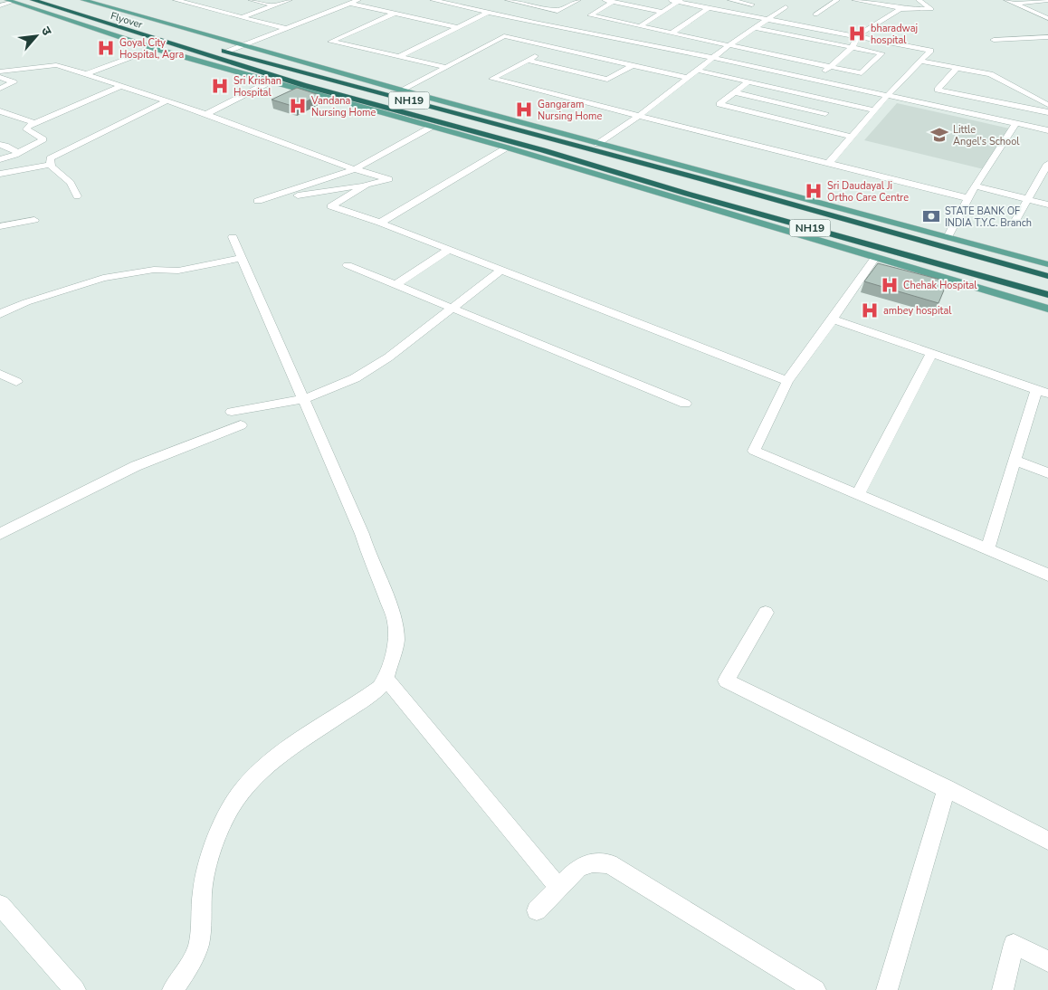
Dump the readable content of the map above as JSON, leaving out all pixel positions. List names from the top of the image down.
{
  "streets": {
    "highway": ["Flyover", "NH19"]
  },
  "crossings": [
    ["Flyover", "NH19"]
  ],
  "places": {
    "hospital": [
      "bharadwaj hospital",
      "Goyal City Hospital, Agra",
      "Sri Krishan Hospital",
      "Vandana Nursing Home",
      "Gangaram Nursing Home",
      "Sri Daudayal Ji Ortho Care Centre",
      "Chehak Hospital",
      "ambey hospital"
    ],
    "school or university": ["Little Angel's School"],
    "bank": ["STATE BANK OF INDIA T.Y.C. Branch"]
  },
  "north": "top right"
}
